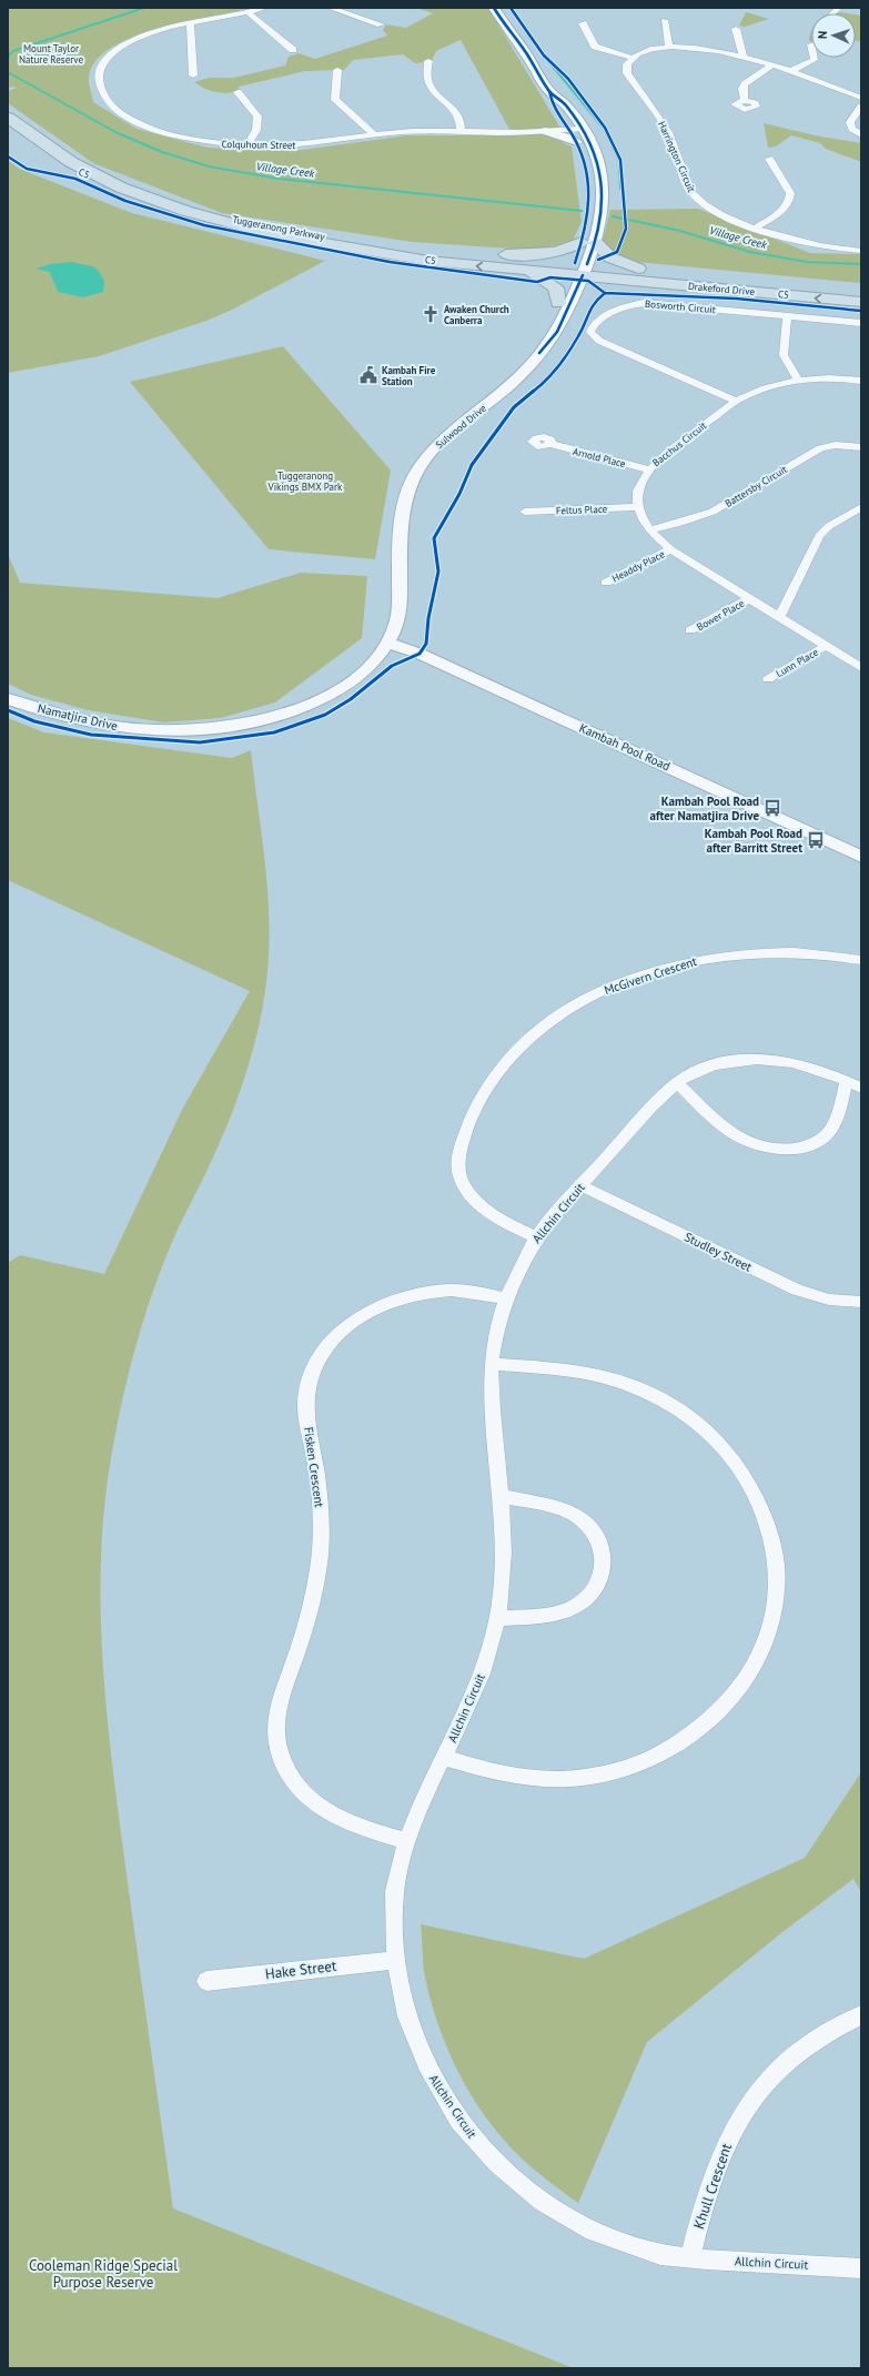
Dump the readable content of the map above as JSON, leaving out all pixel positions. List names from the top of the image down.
{
  "streets": {
    "highway": ["Tuggeranong Parkway", "Drakeford Drive"],
    "main road": ["Sulwood Drive", "Namatjira Drive", "Kambah Pool Road"],
    "street": [
      "Colquhoun Street",
      "Harrington Circuit",
      "Bosworth Circuit",
      "Bacchus Circuit",
      "Arnold Place",
      "Battersby Circuit",
      "Feltus Place",
      "Headdy Place",
      "Bower Place",
      "Lunn Place",
      "McGivern Crescent",
      "Allchin Circuit",
      "Studley Street",
      "Fisken Crescent",
      "Hake Street",
      "Khull Crescent"
    ],
    "cycle path": ["C5"]
  },
  "crossings": [
    ["Colquhoun Street", "Sulwood Drive"],
    ["Tuggeranong Parkway", "Drakeford Drive"],
    ["Tuggeranong Parkway", "Sulwood Drive"],
    ["Drakeford Drive", "Sulwood Drive"],
    ["Bosworth Circuit", "Bacchus Circuit"],
    ["Sulwood Drive", "Namatjira Drive"],
    ["Sulwood Drive", "Kambah Pool Road"],
    ["Bacchus Circuit", "Arnold Place"],
    ["Bacchus Circuit", "Battersby Circuit"],
    ["Bacchus Circuit", "Feltus Place"],
    ["Bacchus Circuit", "Headdy Place"],
    ["Bacchus Circuit", "Bower Place"],
    ["Bacchus Circuit", "Lunn Place"],
    ["Namatjira Drive", "Kambah Pool Road"],
    ["McGivern Crescent", "Allchin Circuit"],
    ["Allchin Circuit", "Studley Street"],
    ["Allchin Circuit", "Fisken Crescent"],
    ["Allchin Circuit", "Hake Street"],
    ["Allchin Circuit", "Khull Crescent"]
  ],
  "water": ["Village Creek"],
  "parks": ["Mount Taylor Nature Reserve", "Tuggeranong Vikings BMX Park", "Cooleman Ridge Special Purpose Reserve"],
  "places": {
    "church": ["Awaken Church Canberra"],
    "public building": ["Kambah Fire Station"],
    "bus stop": ["Kambah Pool Road after Namatjira Drive", "Kambah Pool Road after Barritt Street"]
  },
  "north": "left"
}
